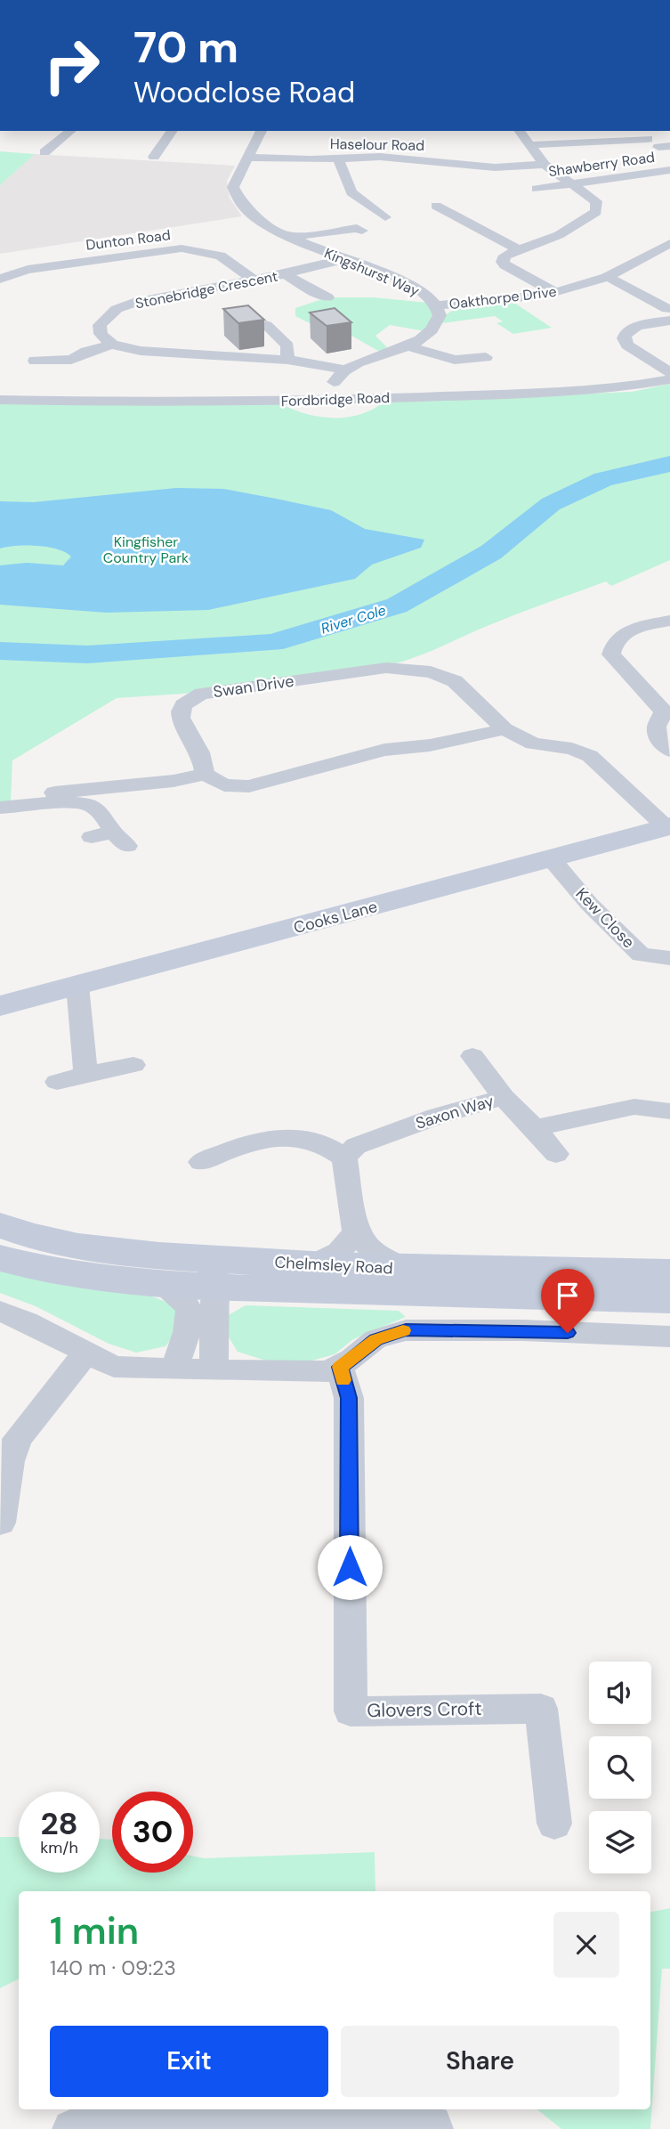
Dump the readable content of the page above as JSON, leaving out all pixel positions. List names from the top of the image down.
{
  "streets": {
    "street": [
      "Haselour Road",
      "Shawberry Road",
      "Dunton Road",
      "Kingshurst Way",
      "Stonebridge Crescent",
      "Oakthorpe Drive",
      "Fordbridge Road",
      "Swan Drive",
      "Cooks Lane",
      "Kew Close",
      "Saxon Way",
      "Chelmsley Road",
      "Glovers Croft"
    ]
  },
  "crossings": [
    ["Haselour Road", "Kingshurst Way"],
    ["Dunton Road", "Stonebridge Crescent"],
    ["Kingshurst Way", "Stonebridge Crescent"],
    ["Kingshurst Way", "Oakthorpe Drive"],
    ["Swan Drive", "Cooks Lane"],
    ["Cooks Lane", "Kew Close"]
  ],
  "water": ["River Cole"],
  "parks": ["Kingfisher Country Park"],
  "page": {
    "turn": ["70 m", "Woodclose Road"],
    "speed": "28 km/h",
    "limit": "30",
    "heading": ["1 min", "140 m · 09:23"],
    "buttons": ["Exit", "Share"]
  }
}
